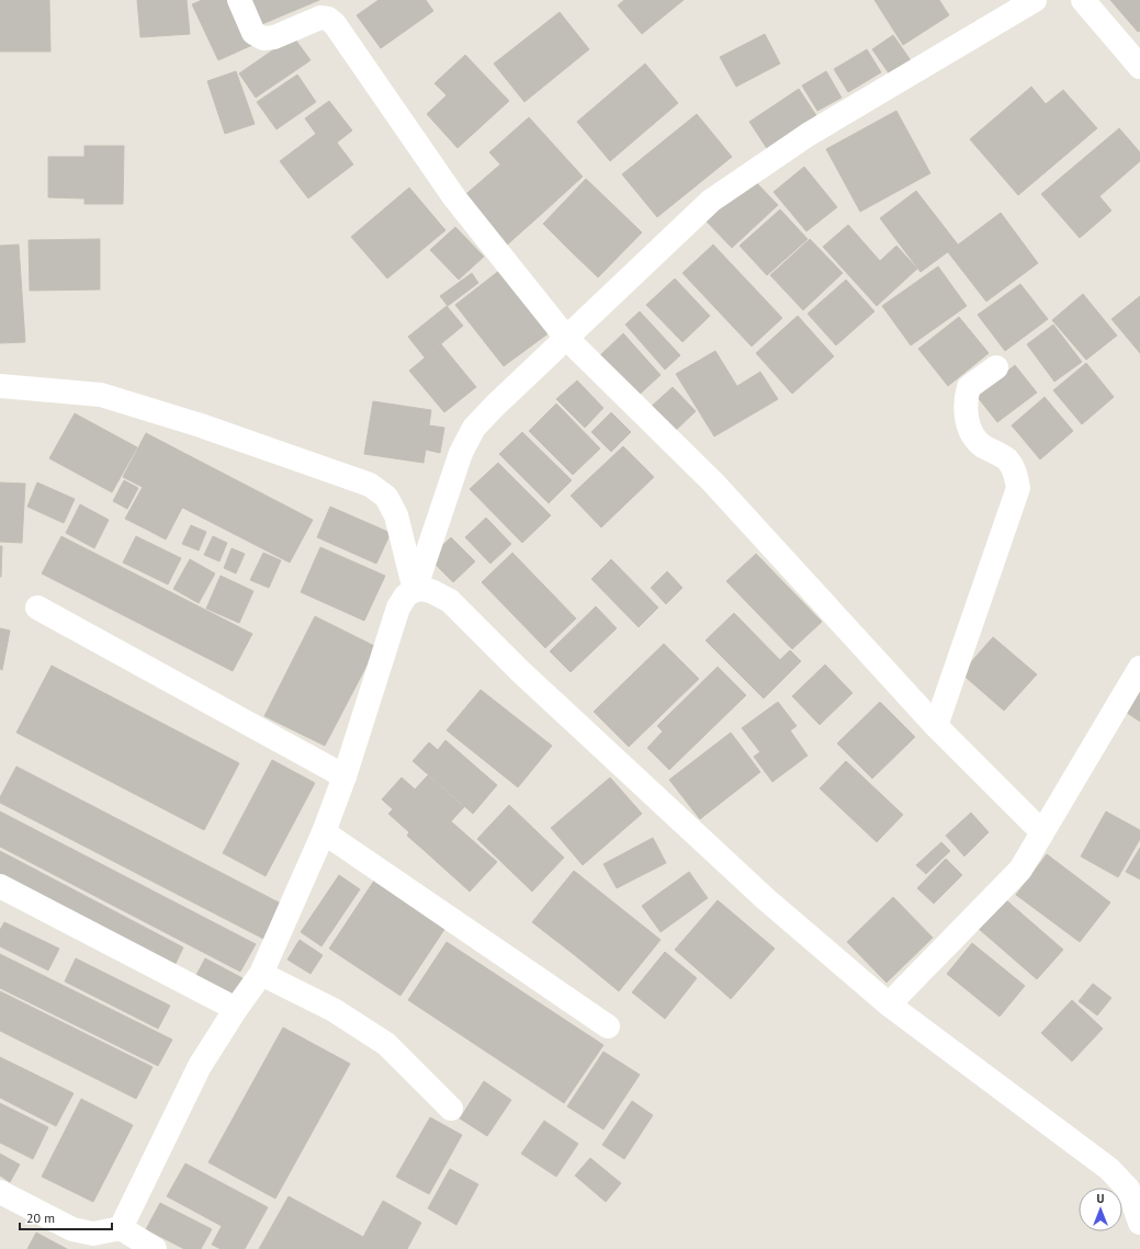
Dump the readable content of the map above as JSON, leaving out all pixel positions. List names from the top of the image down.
{
  "scale_bar": "20 m",
  "north": "top"
}
